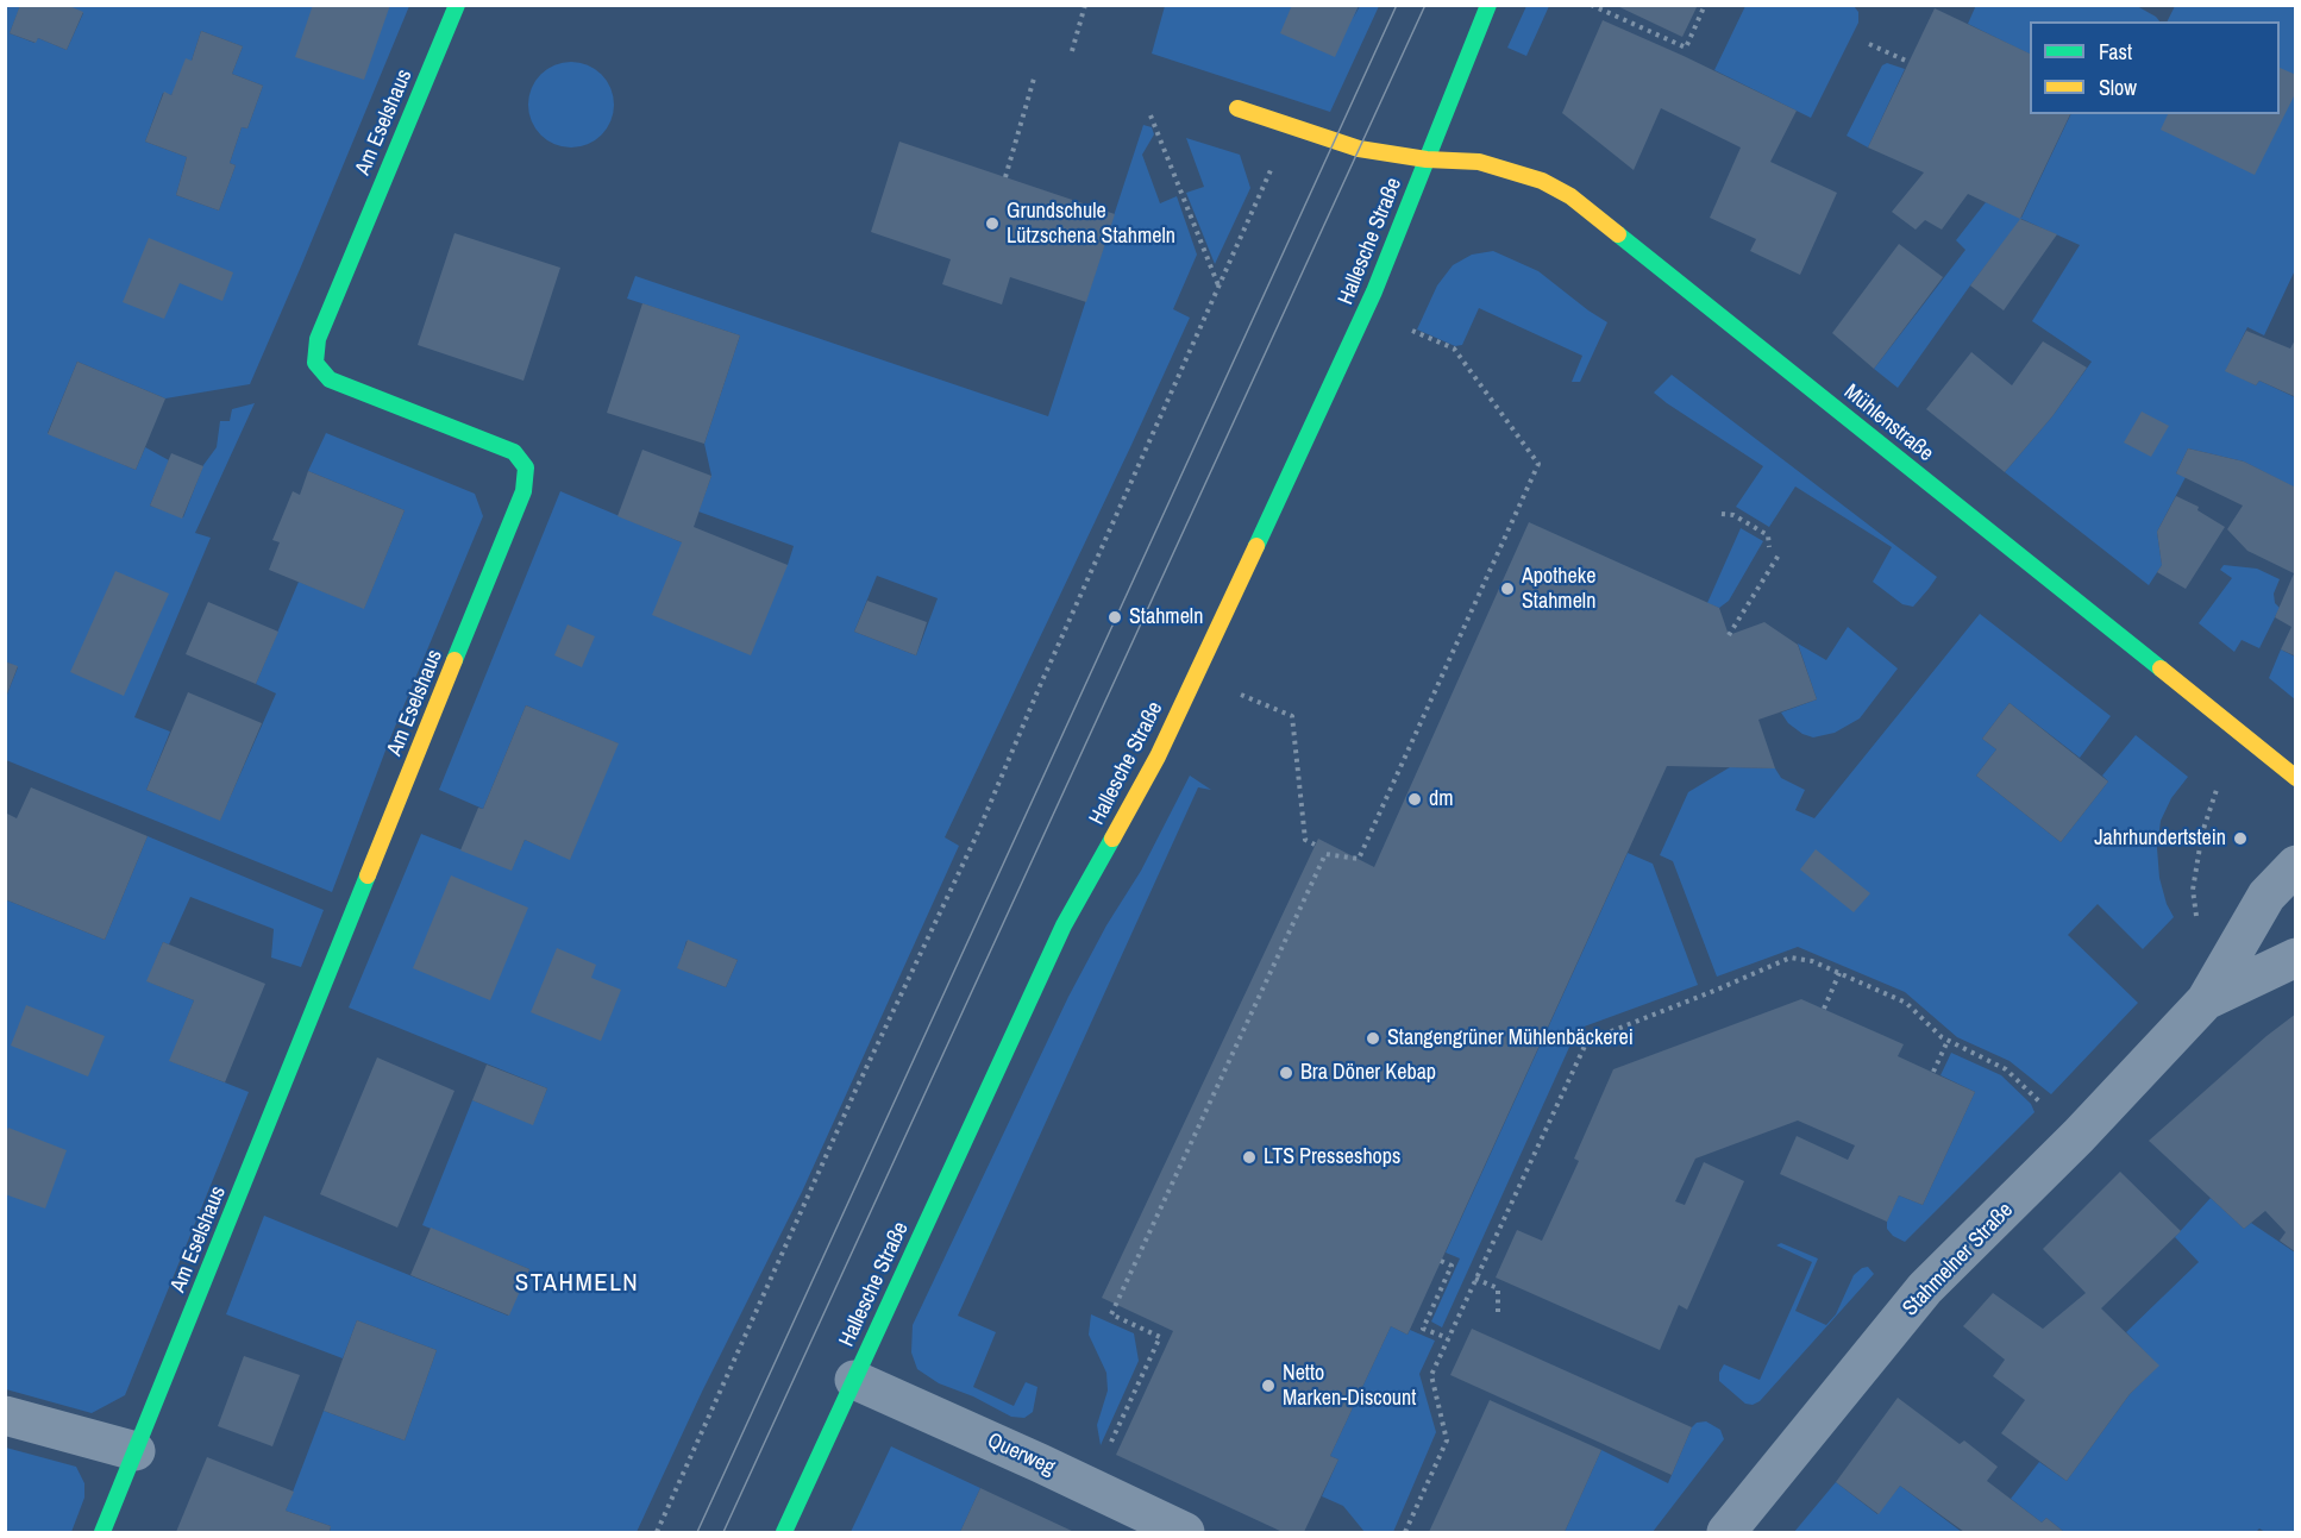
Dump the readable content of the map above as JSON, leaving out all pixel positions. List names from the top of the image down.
{
  "streets": {
    "street": [
      "Am Eselshaus",
      "Hallesche Straße",
      "Mühlenstraße",
      "Stahmelner Straße",
      "Querweg"
    ]
  },
  "crossings": [
    ["Hallesche Straße", "Mühlenstraße"],
    ["Hallesche Straße", "Querweg"]
  ],
  "districts": ["STAHMELN"],
  "places": [
    "Grundschule Lützschena Stahmeln",
    "Apotheke Stahmeln",
    "Stahmeln",
    "dm",
    "Jahrhundertstein",
    "Stangengrüner Mühlenbäckerei",
    "Bra Döner Kebap",
    "LTS Presseshops",
    "Netto Marken-Discount"
  ],
  "legend": ["Fast", "Slow"]
}
